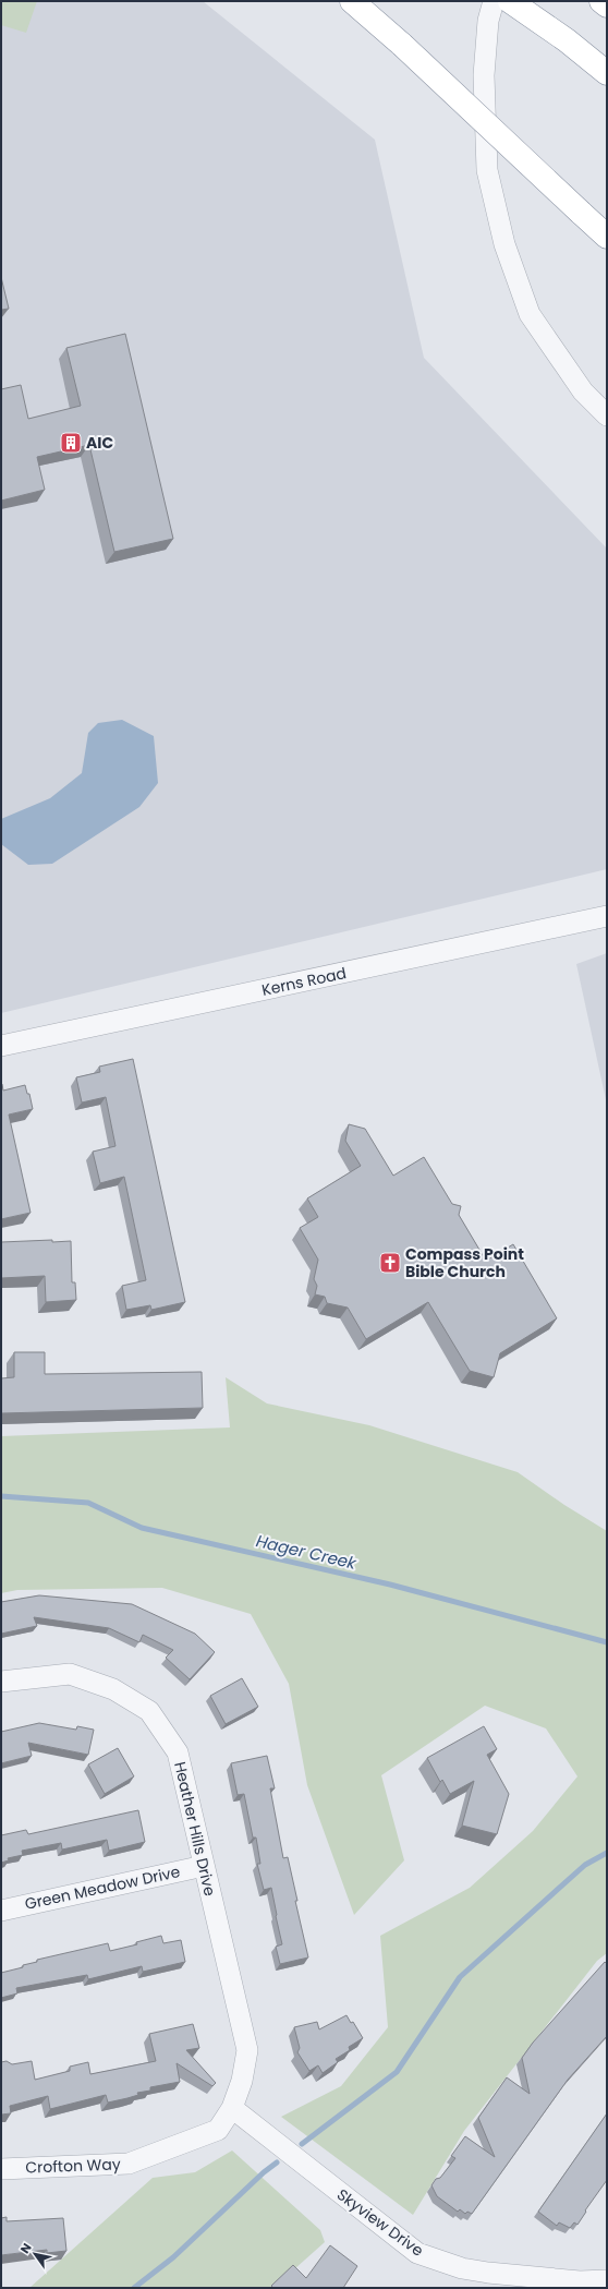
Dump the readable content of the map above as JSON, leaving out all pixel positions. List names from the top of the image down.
{
  "streets": {
    "street": [
      "Kerns Road",
      "Heather Hills Drive",
      "Green Meadow Drive",
      "Crofton Way",
      "Skyview Drive"
    ]
  },
  "crossings": [
    ["Heather Hills Drive", "Green Meadow Drive"],
    ["Heather Hills Drive", "Crofton Way"],
    ["Heather Hills Drive", "Skyview Drive"],
    ["Crofton Way", "Skyview Drive"]
  ],
  "water": ["Hager Creek"],
  "places": {
    "building": ["AIC"],
    "church": ["Compass Point Bible Church"]
  },
  "north": "top left"
}
